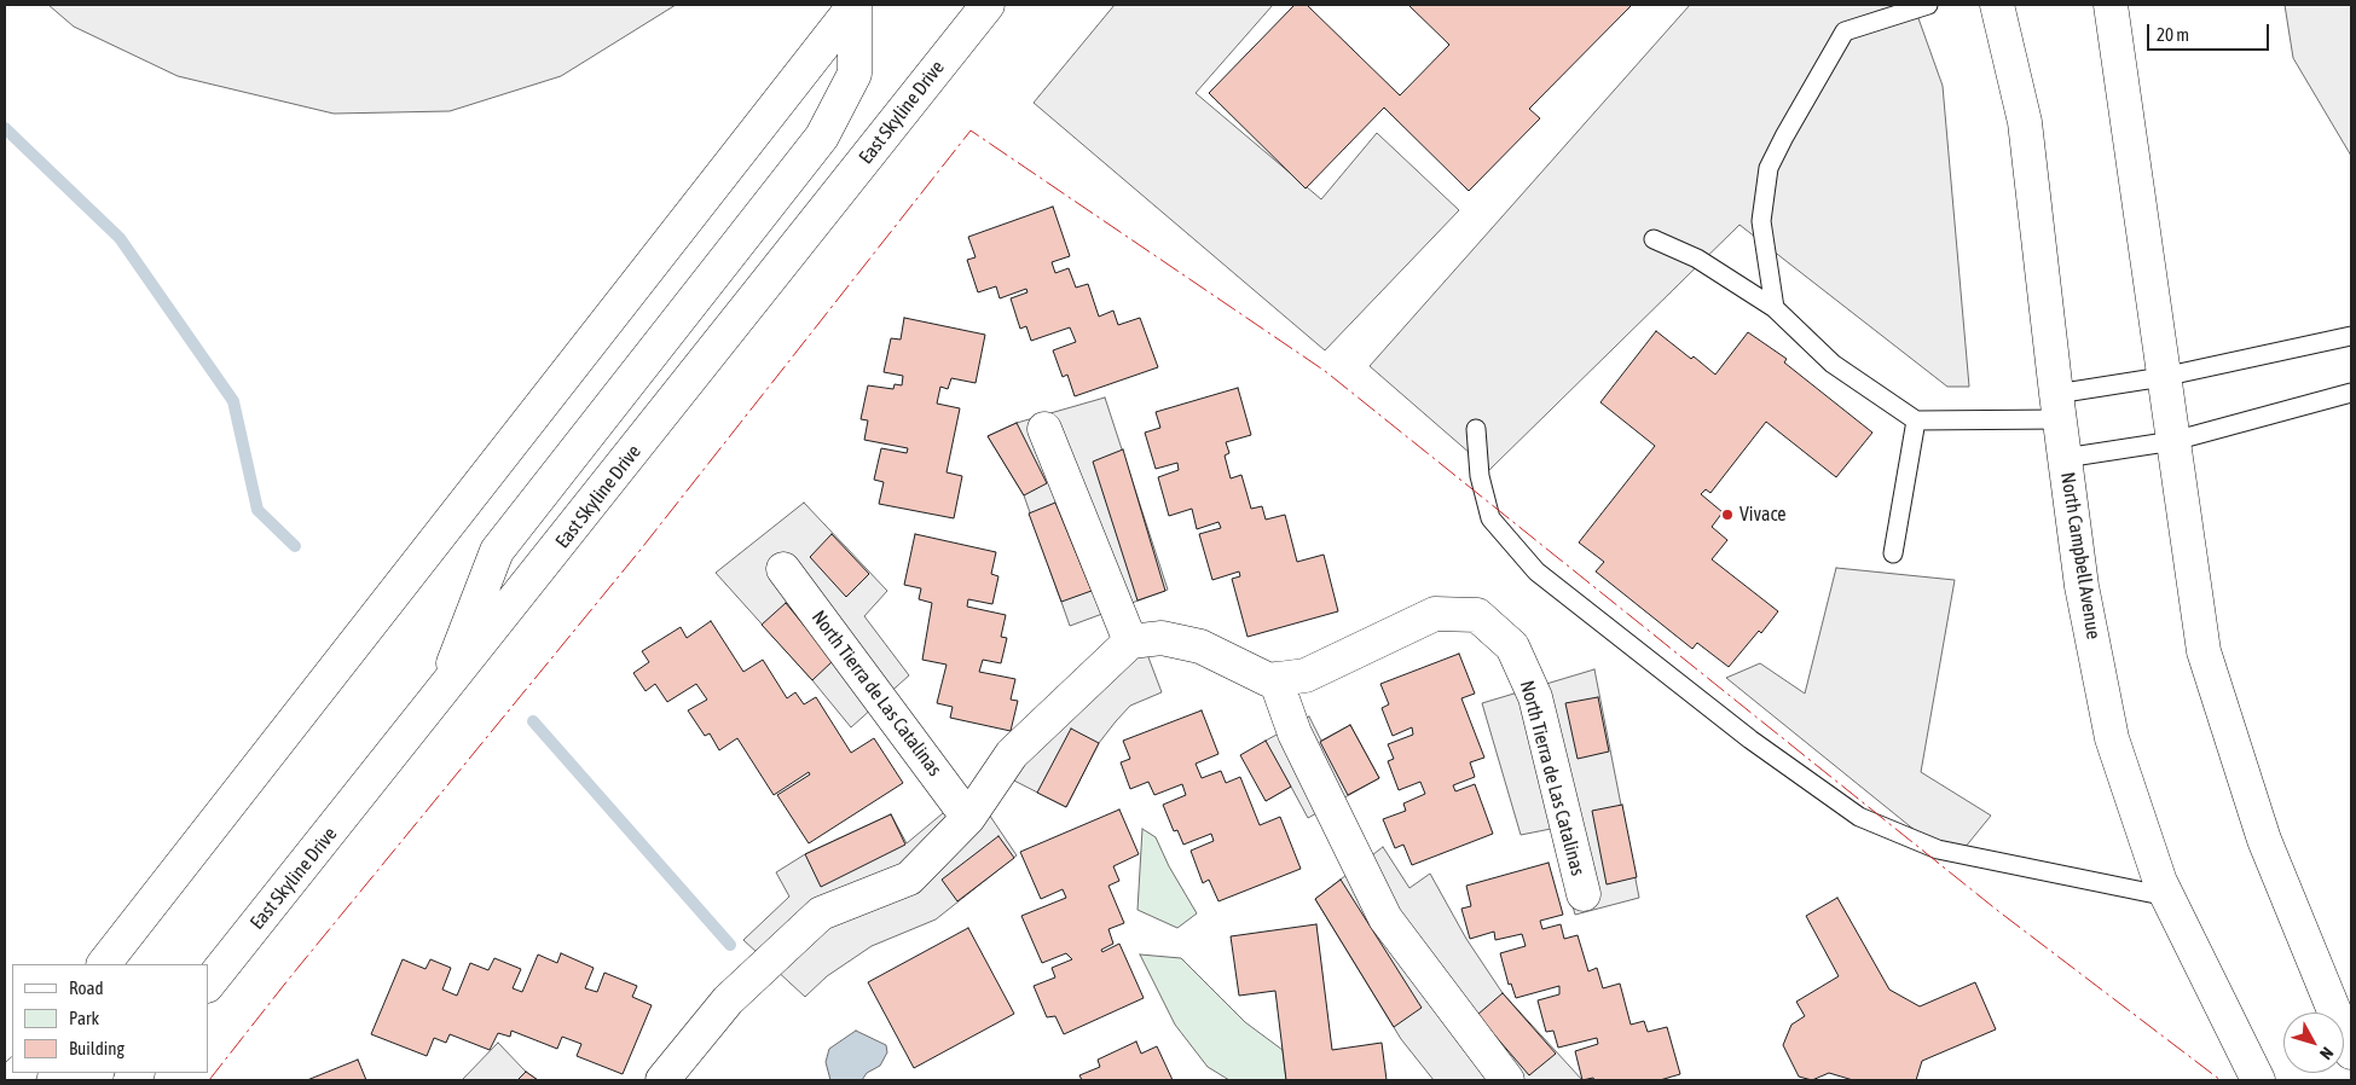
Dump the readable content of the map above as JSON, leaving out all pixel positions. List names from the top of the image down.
{
  "streets": {
    "street": ["East Skyline Drive", "North Campbell Avenue", "North Tierra de Las Catalinas"]
  },
  "places": ["Vivace"],
  "legend": ["Road", "Park", "Building"],
  "scale_bar": "20 m",
  "north": "bottom right"
}
